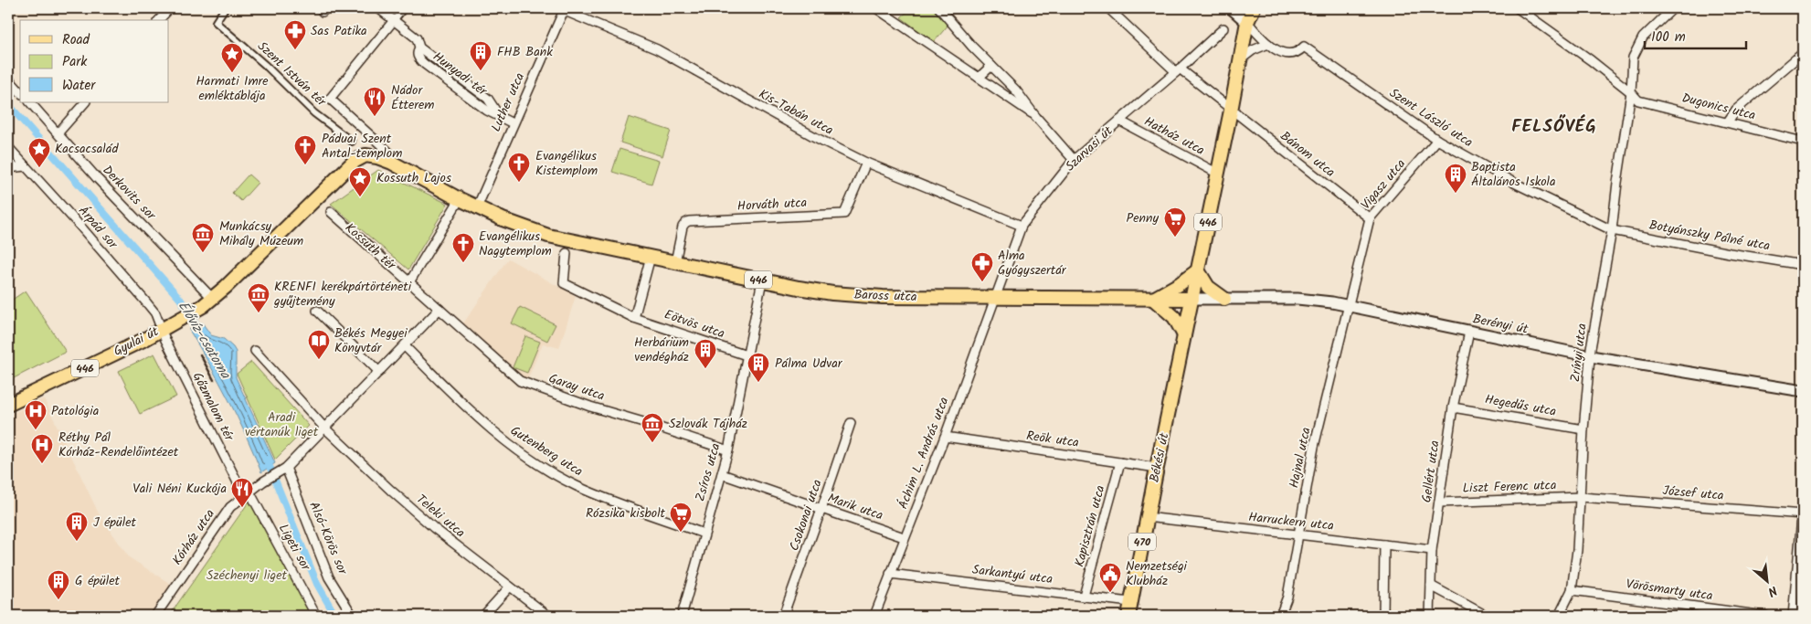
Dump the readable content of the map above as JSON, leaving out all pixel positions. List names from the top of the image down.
{
  "streets": {
    "main road": [
      "446",
      "Baross utca",
      "Gyulai út",
      "Békési út",
      "470"
    ],
    "street": [
      "Szent István tér",
      "Hunyadi tér",
      "Luther utca",
      "Dugonics utca",
      "Kis-Tabán utca",
      "Szent László utca",
      "Hatház utca",
      "Szarvasi út",
      "Bánom utca",
      "Vigasz utca",
      "Derkovits sor",
      "Horváth utca",
      "Árpád sor",
      "Botyánszky Pálné utca",
      "Kossuth tér",
      "Eötvös utca",
      "Berényi út",
      "Zrínyi utca",
      "Garay utca",
      "Hegedűs utca",
      "Gőzmalom tér",
      "Reök utca",
      "Gutenberg utca",
      "Áchim L. András utca",
      "Hajnal utca",
      "Gellért utca",
      "Zsíros utca",
      "Liszt Ferenc utca",
      "József utca",
      "Marik utca",
      "Csokonai utca",
      "Teleki utca",
      "Harruckern utca",
      "Kapisztrán utca",
      "Kórház utca",
      "Alsó-Körös sor",
      "Ligeti sor",
      "Sarkantyú utca",
      "Vörösmarty utca"
    ]
  },
  "crossings": [
    ["Szent István tér", "Hunyadi tér"],
    ["Szent István tér", "446"],
    ["Hunyadi tér", "Luther utca"],
    ["Luther utca", "Kis-Tabán utca"],
    ["Luther utca", "446"],
    ["Luther utca", "Baross utca"],
    ["Dugonics utca", "Zrínyi utca"],
    ["Kis-Tabán utca", "Szarvasi út"],
    ["Kis-Tabán utca", "Horváth utca"],
    ["Szent László utca", "Vigasz utca"],
    ["Szent László utca", "446"],
    ["Szent László utca", "Botyánszky Pálné utca"],
    ["Szent László utca", "Zrínyi utca"],
    ["Hatház utca", "Szarvasi út"],
    ["Hatház utca", "446"],
    ["Szarvasi út", "Bánom utca"],
    ["Szarvasi út", "Baross utca"],
    ["Szarvasi út", "Áchim L. András utca"],
    ["Bánom utca", "Vigasz utca"],
    ["Bánom utca", "446"],
    ["Vigasz utca", "Berényi út"],
    ["Vigasz utca", "Hajnal utca"],
    ["Derkovits sor", "446"],
    ["Derkovits sor", "Gyulai út"],
    ["Horváth utca", "Baross utca"],
    ["446", "Baross utca"],
    ["446", "Berényi út"],
    ["446", "Gyulai út"],
    ["446", "Békési út"],
    ["Árpád sor", "Gyulai út"],
    ["Árpád sor", "Gőzmalom tér"],
    ["Botyánszky Pálné utca", "Zrínyi utca"],
    ["Kossuth tér", "Garay utca"],
    ["Kossuth tér", "Kórház utca"],
    ["Baross utca", "Berényi út"],
    ["Baross utca", "Áchim L. András utca"],
    ["Baross utca", "Békési út"],
    ["Baross utca", "Zsíros utca"],
    ["Eötvös utca", "Zsíros utca"],
    ["Berényi út", "Zrínyi utca"],
    ["Berényi út", "Békési út"],
    ["Berényi út", "Hajnal utca"],
    ["Berényi út", "Gellért utca"],
    ["Gyulai út", "Gőzmalom tér"],
    ["Zrínyi utca", "Hegedűs utca"],
    ["Zrínyi utca", "Liszt Ferenc utca"],
    ["Zrínyi utca", "József utca"],
    ["Zrínyi utca", "Vörösmarty utca"],
    ["Garay utca", "Zsíros utca"],
    ["Garay utca", "Kórház utca"],
    ["Hegedűs utca", "Gellért utca"],
    ["Gőzmalom tér", "Kórház utca"],
    ["Gőzmalom tér", "Ligeti sor"],
    ["Reök utca", "Áchim L. András utca"],
    ["Reök utca", "Békési út"],
    ["Reök utca", "Kapisztrán utca"],
    ["Gutenberg utca", "Zsíros utca"],
    ["Gutenberg utca", "Kórház utca"],
    ["Áchim L. András utca", "Marik utca"],
    ["Áchim L. András utca", "Sarkantyú utca"],
    ["Békési út", "Harruckern utca"],
    ["Békési út", "Sarkantyú utca"],
    ["Hajnal utca", "Harruckern utca"],
    ["Gellért utca", "Liszt Ferenc utca"],
    ["Gellért utca", "Harruckern utca"],
    ["Zsíros utca", "Marik utca"],
    ["Liszt Ferenc utca", "József utca"],
    ["Marik utca", "Csokonai utca"],
    ["Teleki utca", "Kórház utca"],
    ["Kapisztrán utca", "Sarkantyú utca"],
    ["Kórház utca", "Alsó-Körös sor"],
    ["Kórház utca", "Ligeti sor"]
  ],
  "districts": ["FELSŐVÉG"],
  "water": ["Élővíz-csatorna"],
  "parks": ["Aradi vértanúk liget", "Széchenyi liget"],
  "places": {
    "pharmacy": ["Sas Patika", "Alma Gyógyszertár"],
    "building": [
      "FHB Bank",
      "Baptista Általános Iskola",
      "Herbárium vendégház",
      "Pálma Udvar",
      "J épület",
      "G épület"
    ],
    "place": ["Harmati Imre emléktáblája", "Kacsacsalád", "Kossuth Lajos"],
    "restaurant": ["Nádor Étterem", "Vali Néni Kuckója"],
    "church": ["Páduai Szent Antal-templom", "Evangélikus Kistemplom", "Evangélikus Nagytemplom"],
    "supermarket": ["Penny", "Rózsika kisbolt"],
    "museum": ["Munkácsy Mihály Múzeum", "KRENFI kerékpártörténeti gyűjtemény", "Szlovák Tájház"],
    "library": ["Békés Megyei Könyvtár"],
    "hospital": ["Patológia", "Réthy Pál Kórház-Rendelőintézet"],
    "public building": ["Nemzetségi Klubház"]
  },
  "legend": ["Road", "Park", "Water"],
  "scale_bar": "100 m",
  "north": "bottom right"
}
